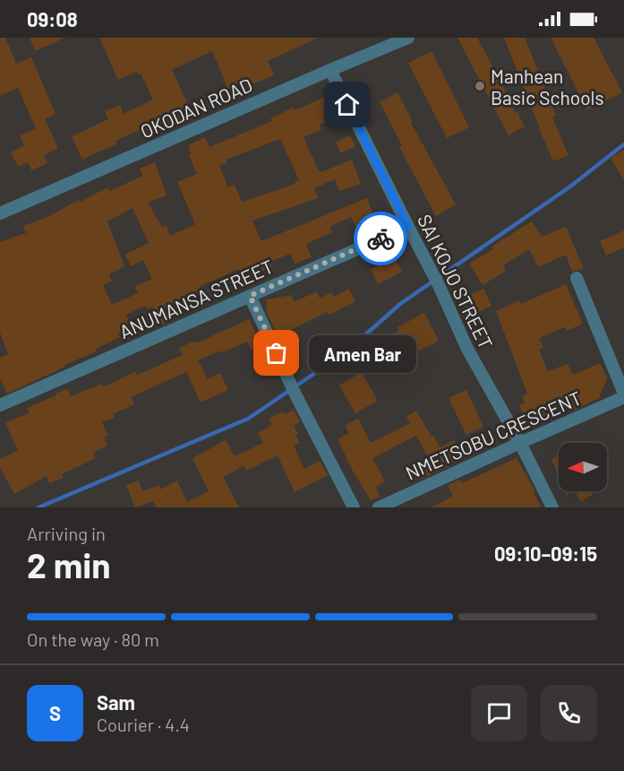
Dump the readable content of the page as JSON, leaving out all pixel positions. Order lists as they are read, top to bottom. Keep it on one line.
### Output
{"streets":{"street":["OKODAN ROAD","SAI KOJO STREET","ANUMANSA STREET","NMETSOBU CRESCENT"]},"crossings":[["OKODAN ROAD","SAI KOJO STREET"],["SAI KOJO STREET","ANUMANSA STREET"],["SAI KOJO STREET","NMETSOBU CRESCENT"]],"places":["Manhean Basic Schools","Amen Bar"],"north":"left","page":{"status":"09:08","bubble":"Amen Bar","heading":["2 min","Arriving in","09:10–09:15"],"panel":["Sam","Courier · 4.4"],"bar":"On the way · 80 m","round":"S"}}
